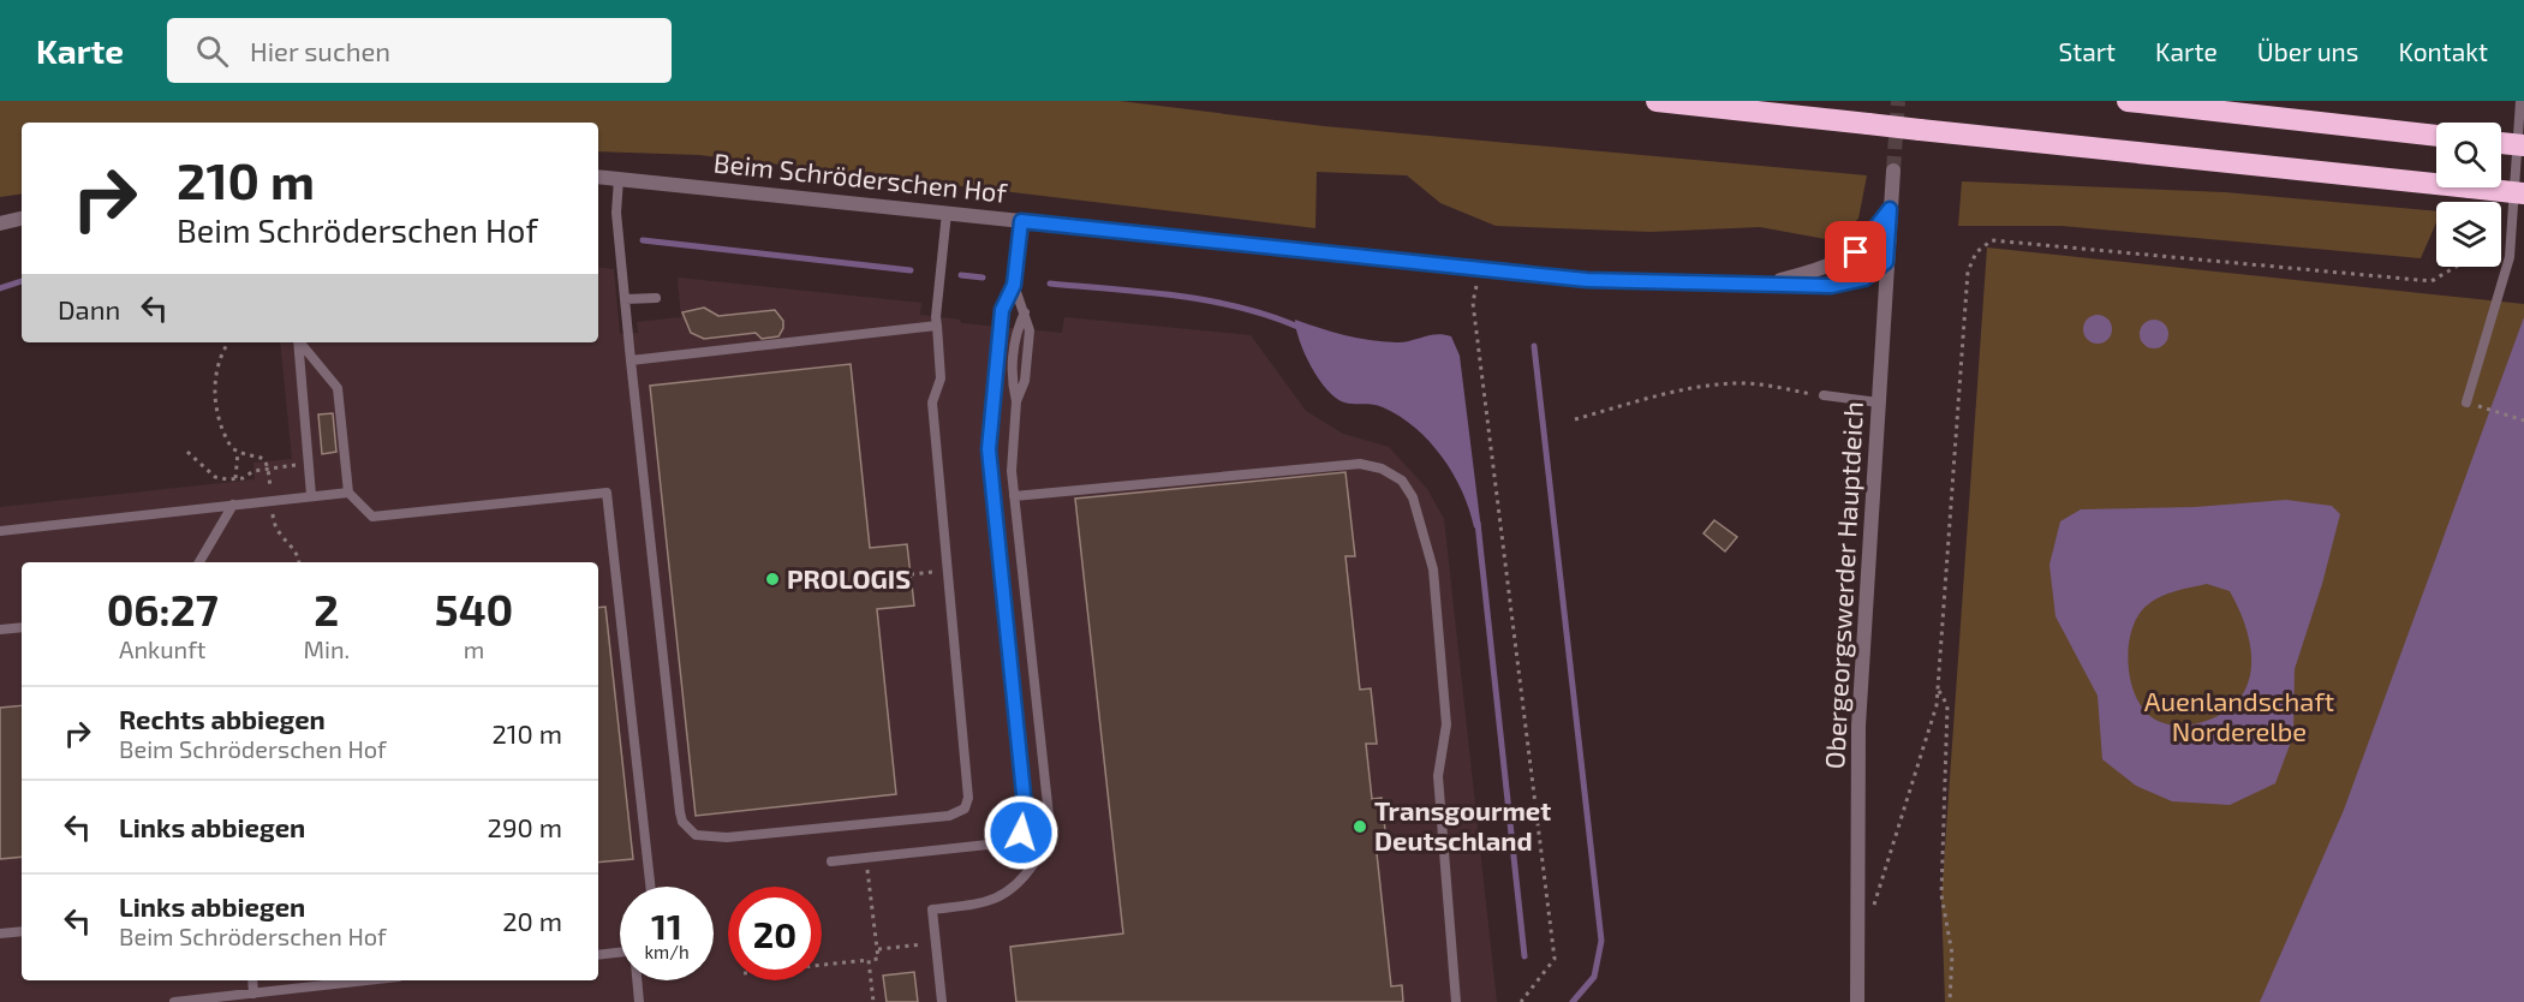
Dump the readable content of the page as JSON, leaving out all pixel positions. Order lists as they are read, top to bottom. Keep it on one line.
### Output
{"streets":{"street":["Beim Schröderschen Hof","Obergeorgswerder Hauptdeich"]},"crossings":[["Beim Schröderschen Hof","Obergeorgswerder Hauptdeich"]],"parks":["Auenlandschaft Norderelbe"],"places":["PROLOGIS","Transgourmet Deutschland"],"page":{"header":"Karte","search":"Hier suchen","nav":["Start","Karte","Über uns","Kontakt"],"turn":["210 m","Beim Schröderschen Hof"],"then":"Dann","eta":["06:27","Ankunft","2","Min.","540","m"],"list":[{"name":"Rechts abbiegen","note":"Beim Schröderschen Hof","value":"210 m"},{"name":"Links abbiegen","value":"290 m"},{"name":"Links abbiegen","note":"Beim Schröderschen Hof","value":"20 m"}],"speed":"11 km/h","limit":"20"}}
